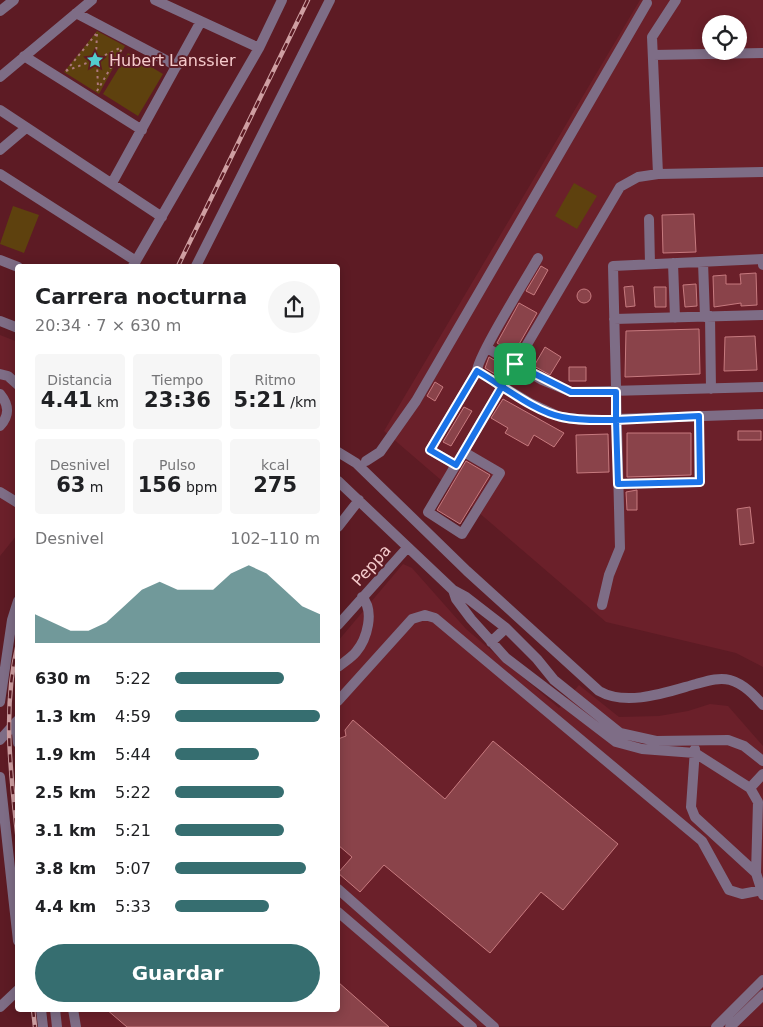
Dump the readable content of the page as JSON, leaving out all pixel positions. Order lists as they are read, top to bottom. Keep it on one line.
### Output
{"streets":{"street":["Peppa"]},"places":{"place":["Hubert Lanssier"]},"page":{"heading":["Carrera nocturna","20:34 · 7 × 630 m"],"stats":[["Distancia","4.41 km"],["Tiempo","23:36"],["Ritmo","5:21 /km"],["Desnivel","63 m"],["Pulso","156 bpm"],["kcal","275"]],"chart":["Desnivel","102–110 m"],"list":[{"name":"630 m","note":"5:22"},{"name":"1.3 km","note":"4:59"},{"name":"1.9 km","note":"5:44"},{"name":"2.5 km","note":"5:22"},{"name":"3.1 km","note":"5:21"},{"name":"3.8 km","note":"5:07"},{"name":"4.4 km","note":"5:33"}],"buttons":"Guardar"}}
